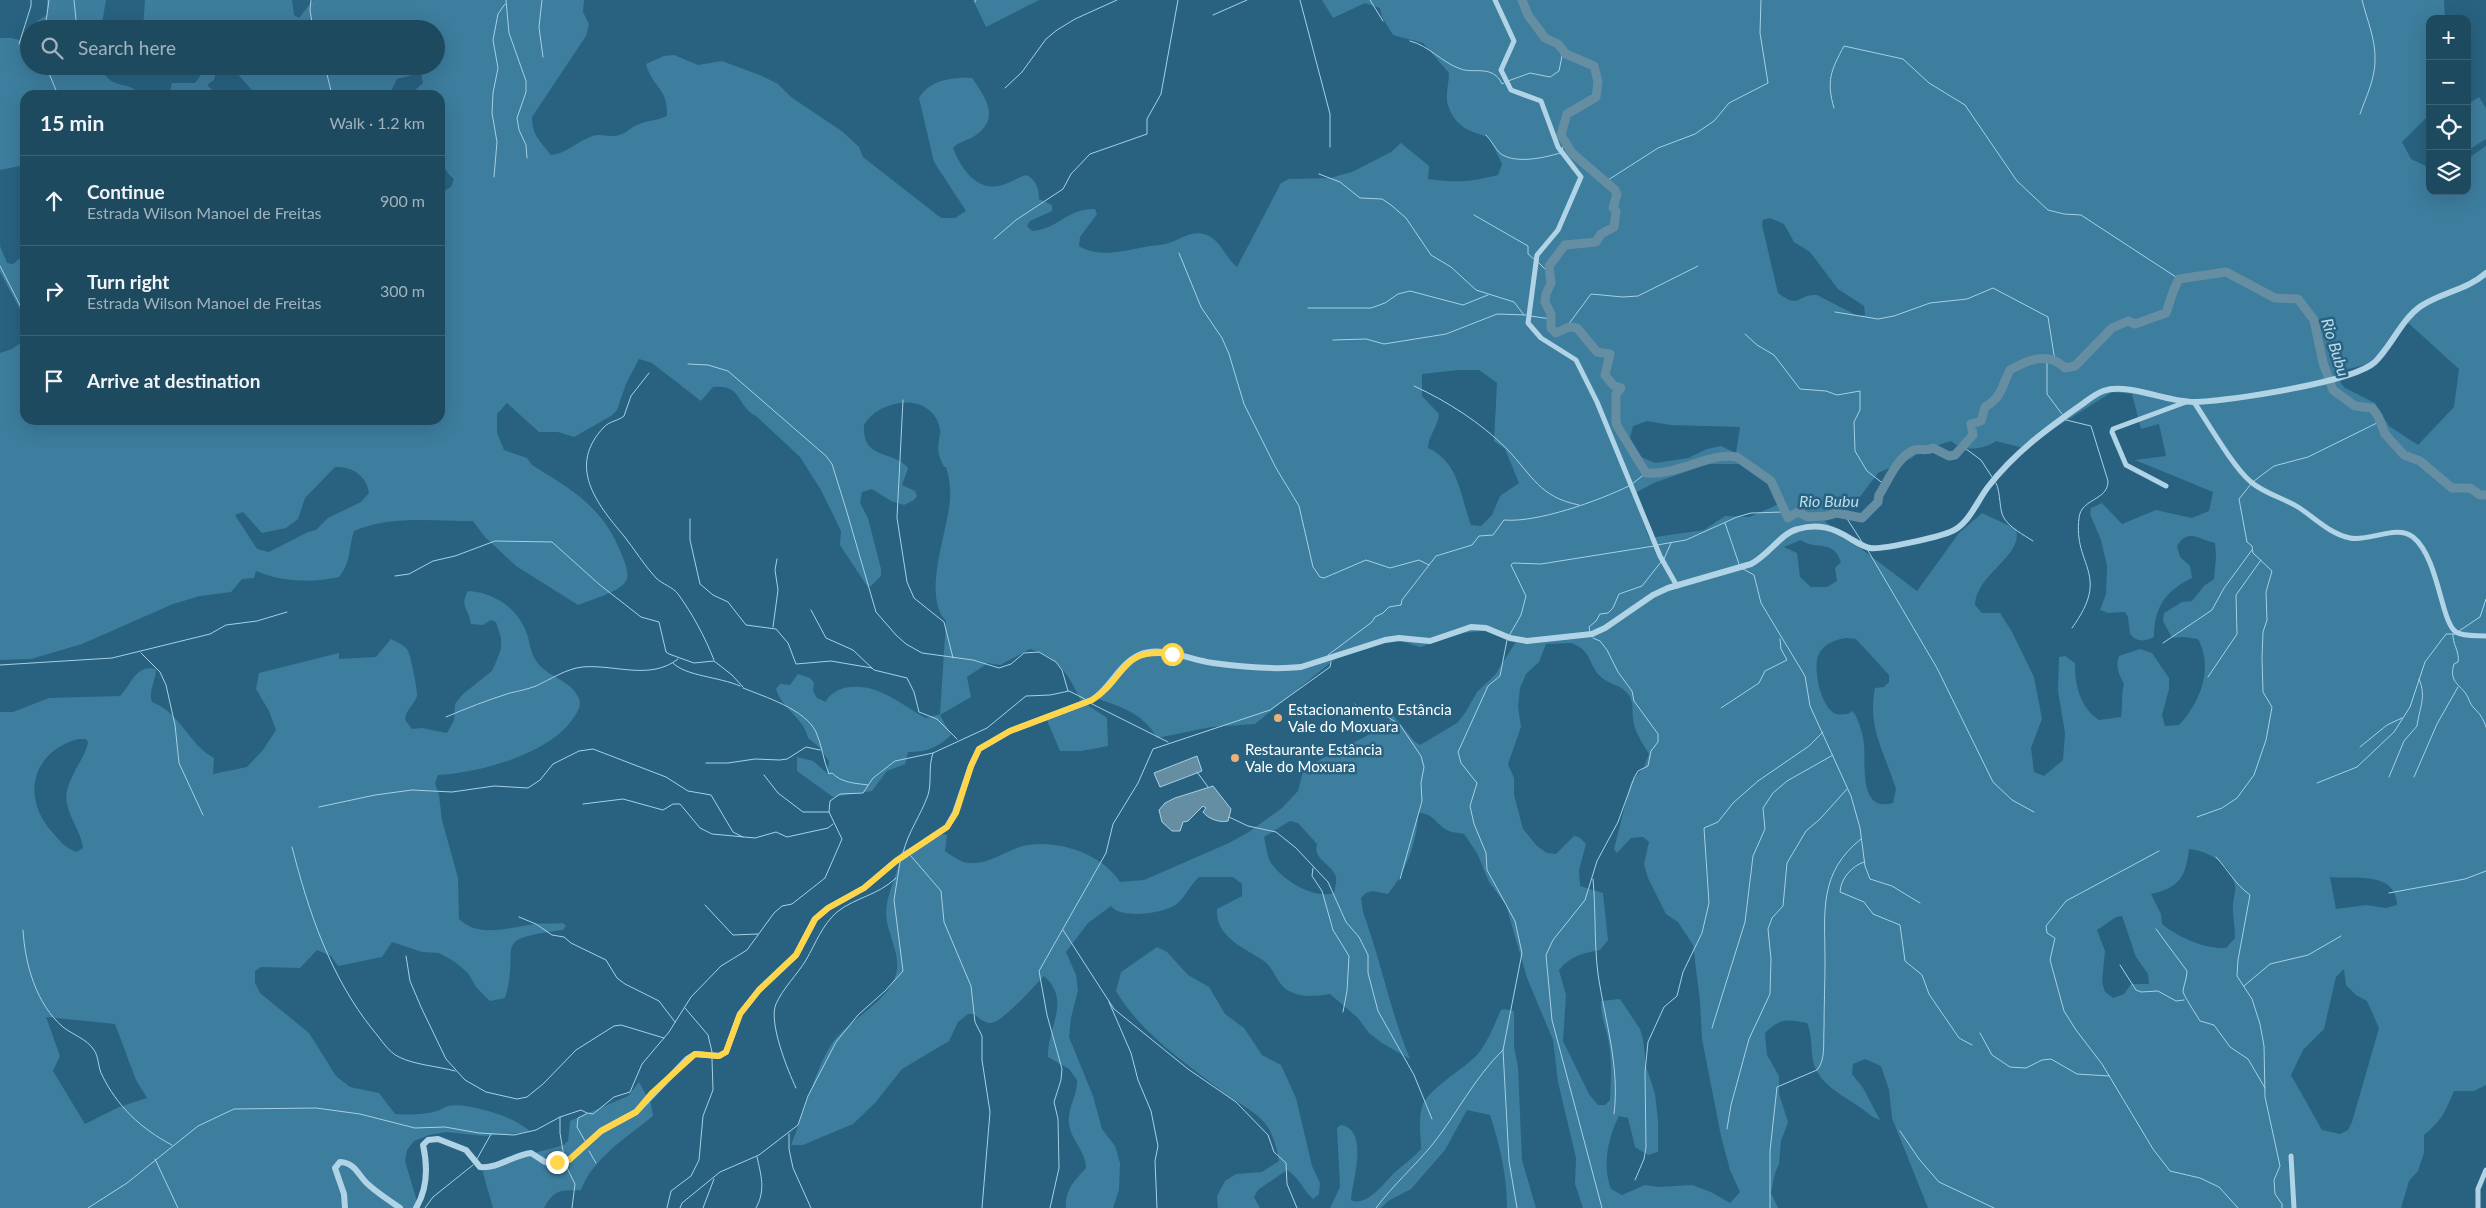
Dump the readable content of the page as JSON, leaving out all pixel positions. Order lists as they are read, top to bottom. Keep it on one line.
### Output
{"water":["Rio Bubu"],"places":["Estacionamento Estância Vale do Moxuara","Restaurante Estância Vale do Moxuara"],"page":{"map_buttons":["+","−"],"search":"Search here","heading":["15 min","Walk · 1.2 km"],"list":[["Continue","Estrada Wilson Manoel de Freitas","900 m"],["Turn right","Estrada Wilson Manoel de Freitas","300 m"],"Arrive at destination"]}}
